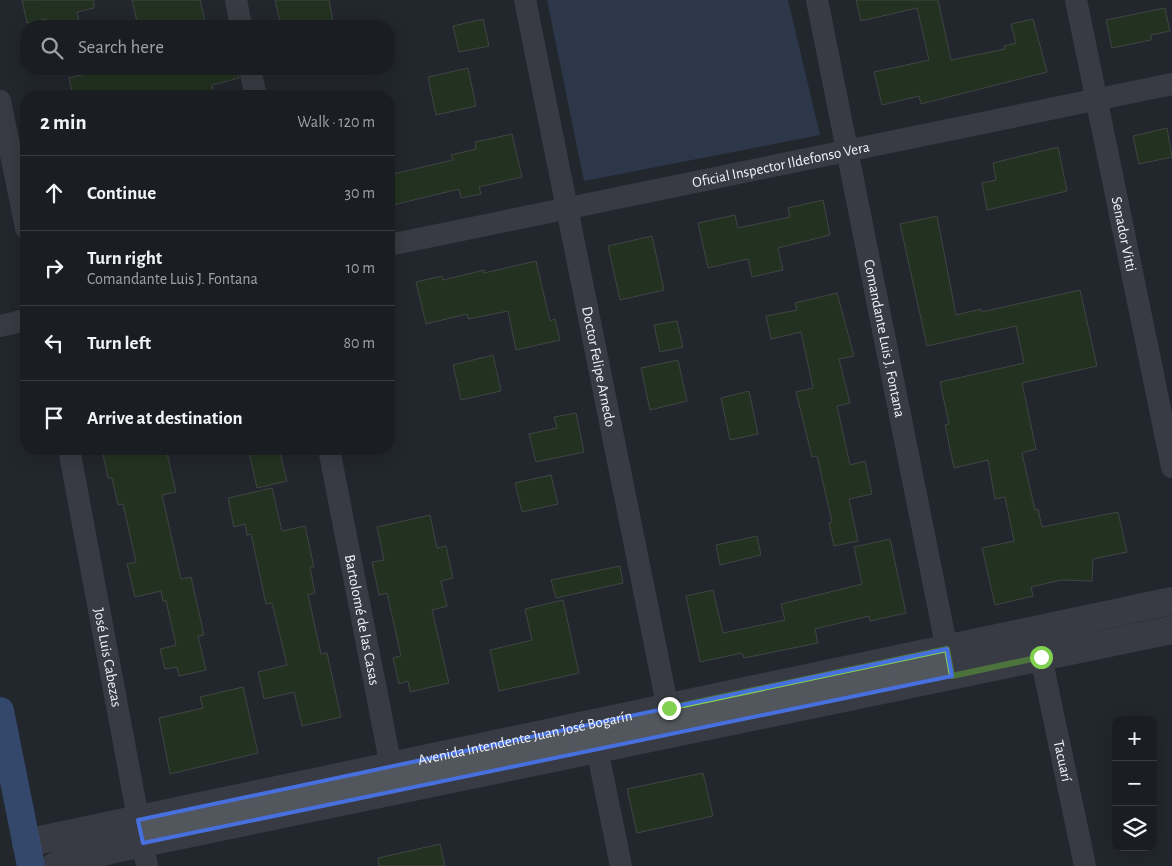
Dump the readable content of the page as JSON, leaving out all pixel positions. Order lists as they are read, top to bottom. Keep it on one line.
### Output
{"streets":{"street":["Oficial Inspector Ildefonso Vera","Senador Vitti","Comandante Luis J. Fontana","Doctor Felipe Arnedo","Bartolomé de las Casas","José Luis Cabezas","Avenida Intendente Juan José Bogarín","Tacuarí"]},"crossings":[["Oficial Inspector Ildefonso Vera","Senador Vitti"],["Oficial Inspector Ildefonso Vera","Comandante Luis J. Fontana"],["Oficial Inspector Ildefonso Vera","Doctor Felipe Arnedo"],["Comandante Luis J. Fontana","Avenida Intendente Juan José Bogarín"],["Doctor Felipe Arnedo","Avenida Intendente Juan José Bogarín"],["Bartolomé de las Casas","Avenida Intendente Juan José Bogarín"],["José Luis Cabezas","Avenida Intendente Juan José Bogarín"],["Avenida Intendente Juan José Bogarín","Tacuarí"]],"page":{"search":"Search here","heading":["2 min","Walk · 120 m"],"list":[["Continue","30 m"],["Turn right","Comandante Luis J. Fontana","10 m"],["Turn left","80 m"],"Arrive at destination"],"map_buttons":["+","−"]}}
